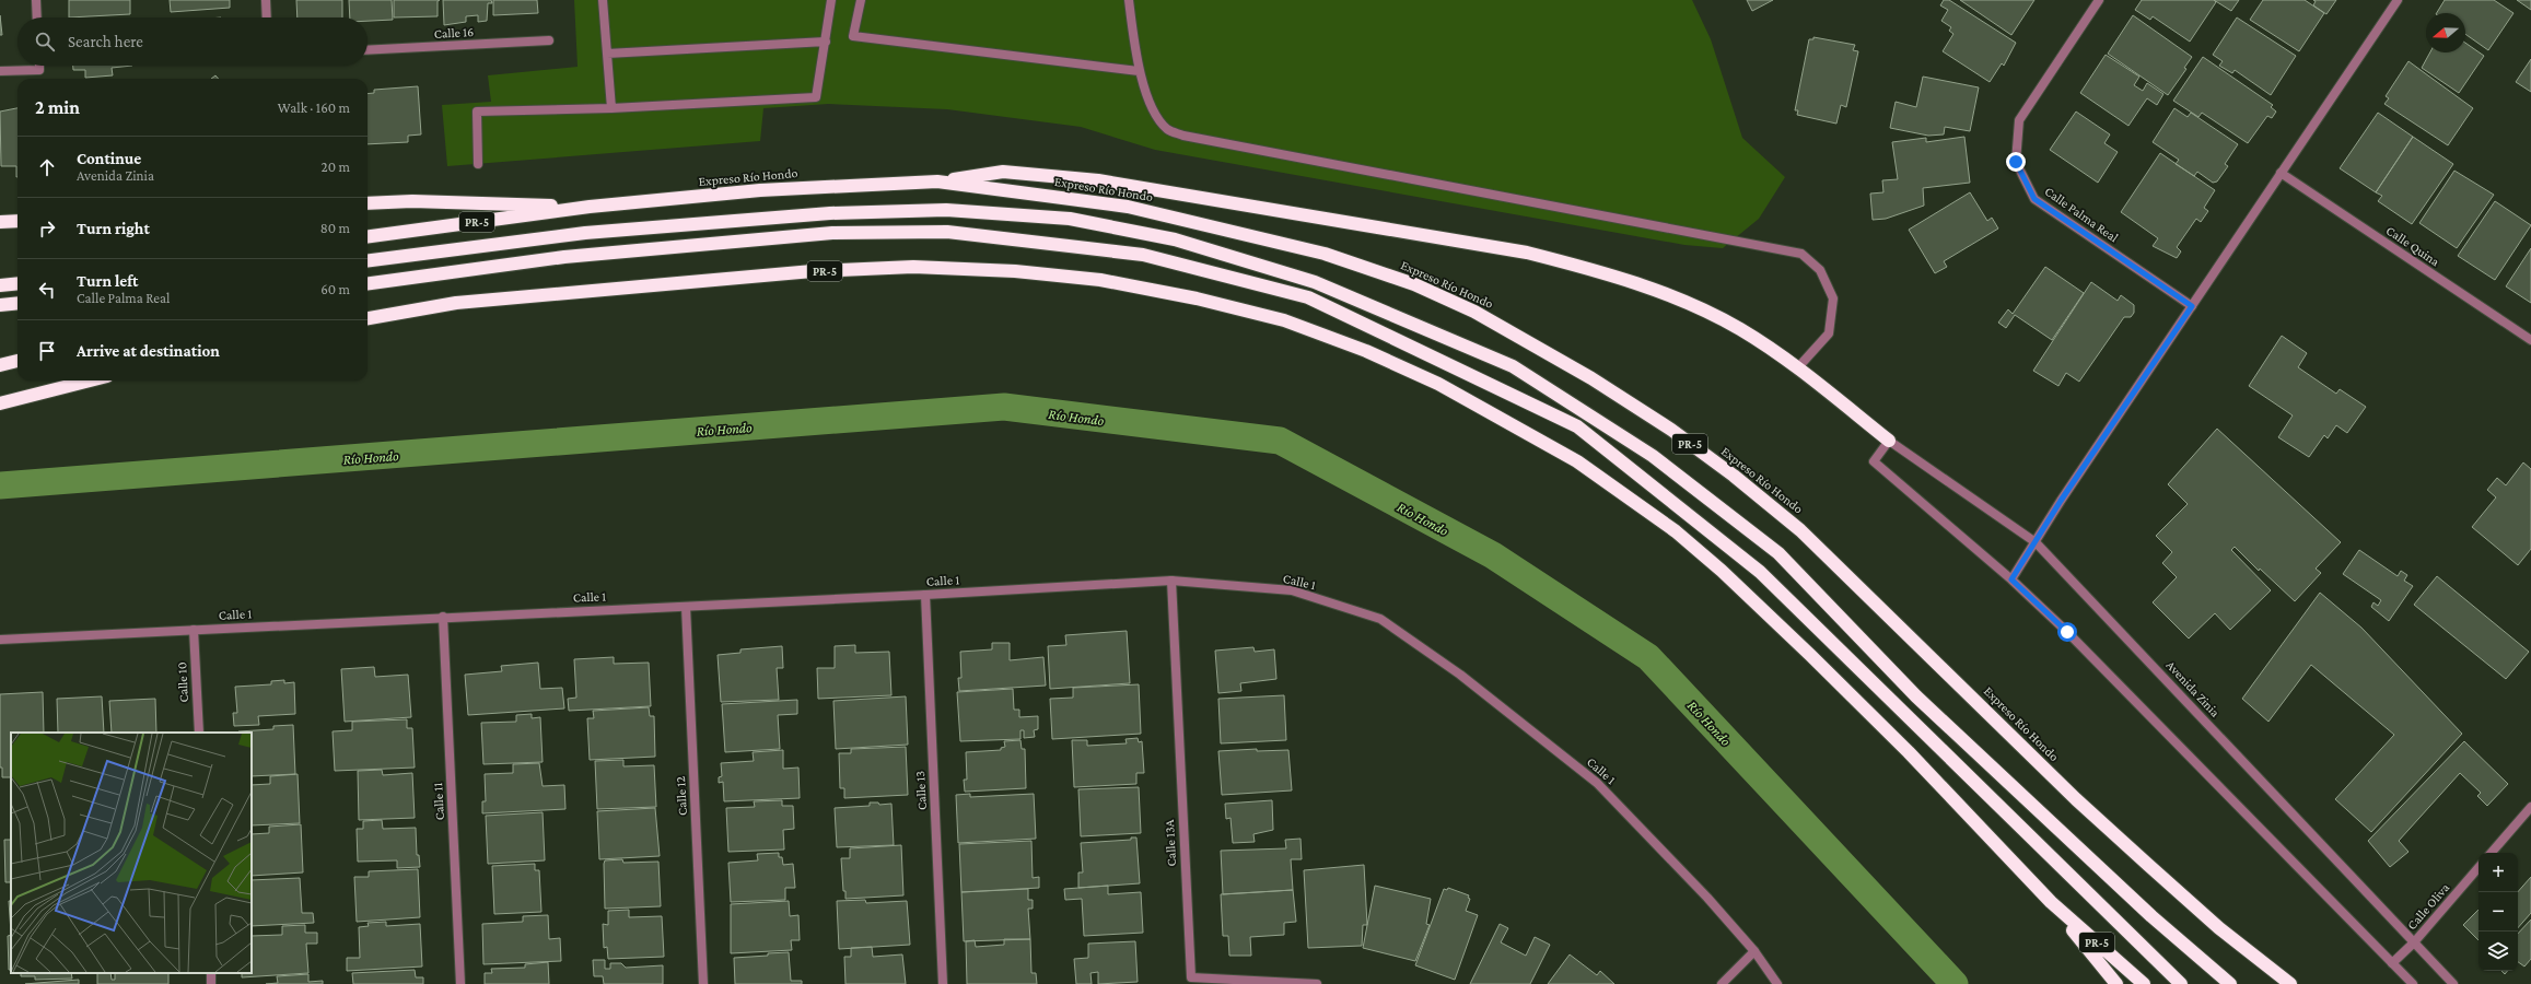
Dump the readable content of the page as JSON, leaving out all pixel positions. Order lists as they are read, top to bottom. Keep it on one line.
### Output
{"streets":{"highway":["Expreso Río Hondo","PR-5"],"street":["Calle 16","Calle Palma Real","Calle Quina","Calle 1","Calle 10","Avenida Zinia","Calle 13","Calle 12","Calle 11","Calle 13A","Calle Oliva"]},"crossings":[["Calle 1","Calle 10"],["Calle 1","Calle 13"],["Calle 1","Calle 12"],["Calle 1","Calle 11"],["Calle 1","Calle 13A"],["Avenida Zinia","Calle Oliva"]],"water":["Río Hondo"],"north":"left","page":{"search":"Search here","heading":["2 min","Walk · 160 m"],"list":[["Continue","Avenida Zinia","20 m"],["Turn right","80 m"],["Turn left","Calle Palma Real","60 m"],"Arrive at destination"],"map_buttons":["+","−"]}}
